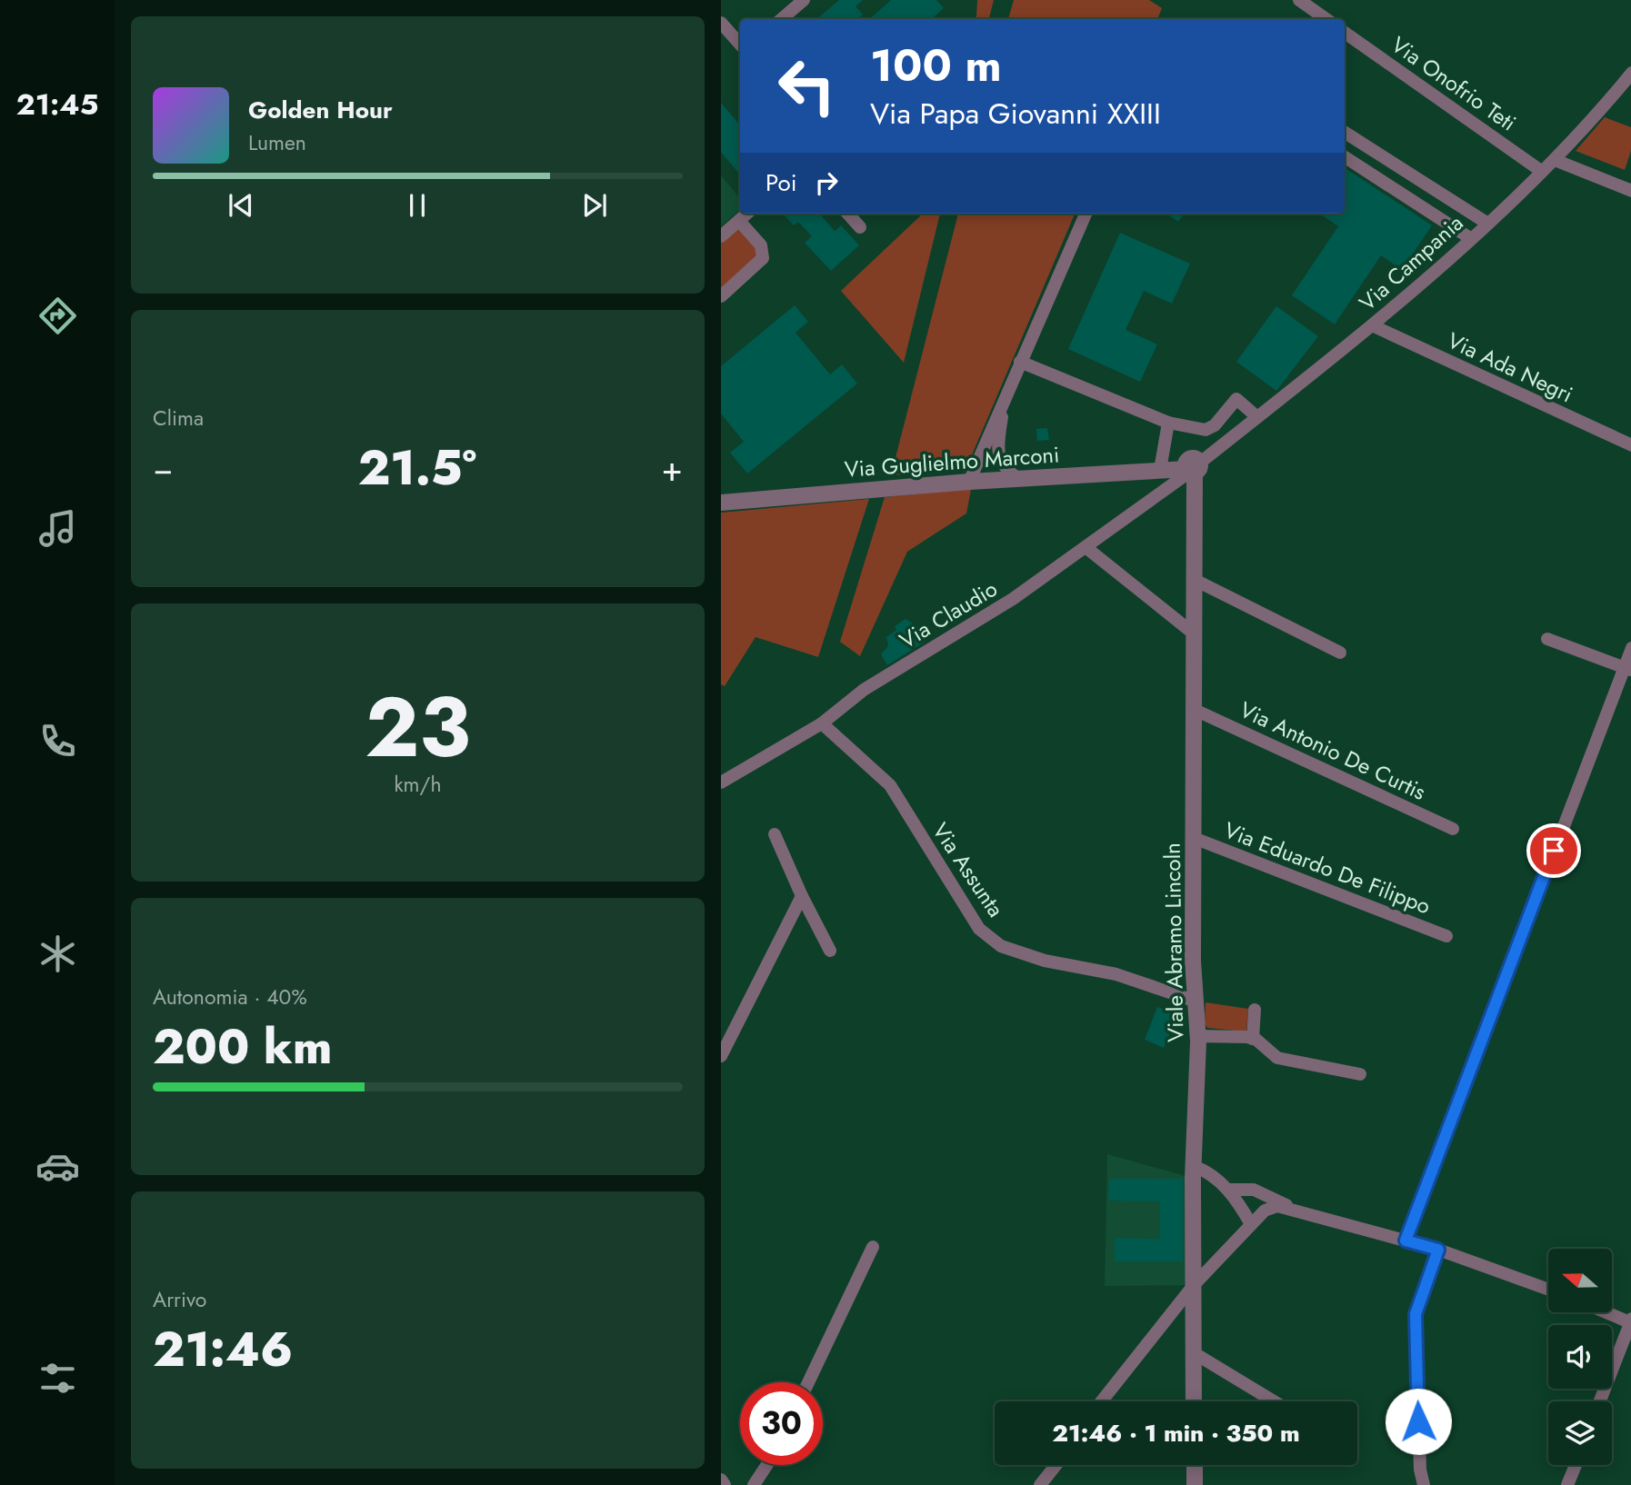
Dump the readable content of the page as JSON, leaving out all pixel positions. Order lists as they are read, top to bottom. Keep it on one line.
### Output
{"streets":{"street":["Via Onofrio Teti","Via Campania","Via Ada Negri","Via Guglielmo Marconi","Via Claudio","Via Antonio De Curtis","Via Eduardo De Filippo","Via Assunta","Viale Abramo Lincoln"]},"crossings":[["Via Onofrio Teti","Via Campania"],["Via Campania","Via Ada Negri"],["Via Campania","Via Guglielmo Marconi"],["Via Campania","Via Claudio"],["Via Campania","Viale Abramo Lincoln"],["Via Guglielmo Marconi","Via Claudio"],["Via Guglielmo Marconi","Viale Abramo Lincoln"],["Via Claudio","Via Assunta"],["Via Claudio","Viale Abramo Lincoln"],["Via Antonio De Curtis","Viale Abramo Lincoln"],["Via Eduardo De Filippo","Viale Abramo Lincoln"],["Via Assunta","Viale Abramo Lincoln"]],"north":"left","page":{"tabs":"21:45","turn":["100 m","Via Papa Giovanni XXIII"],"song":["Golden Hour","Lumen"],"then":"Poi","tile":["Clima",["23","km/h"],["Autonomia · 40%","200 km"],["Arrivo","21:46"]],"heat":["−","21.5°","+"],"limit":"30","trip":"21:46 · 1 min · 350 m"}}
